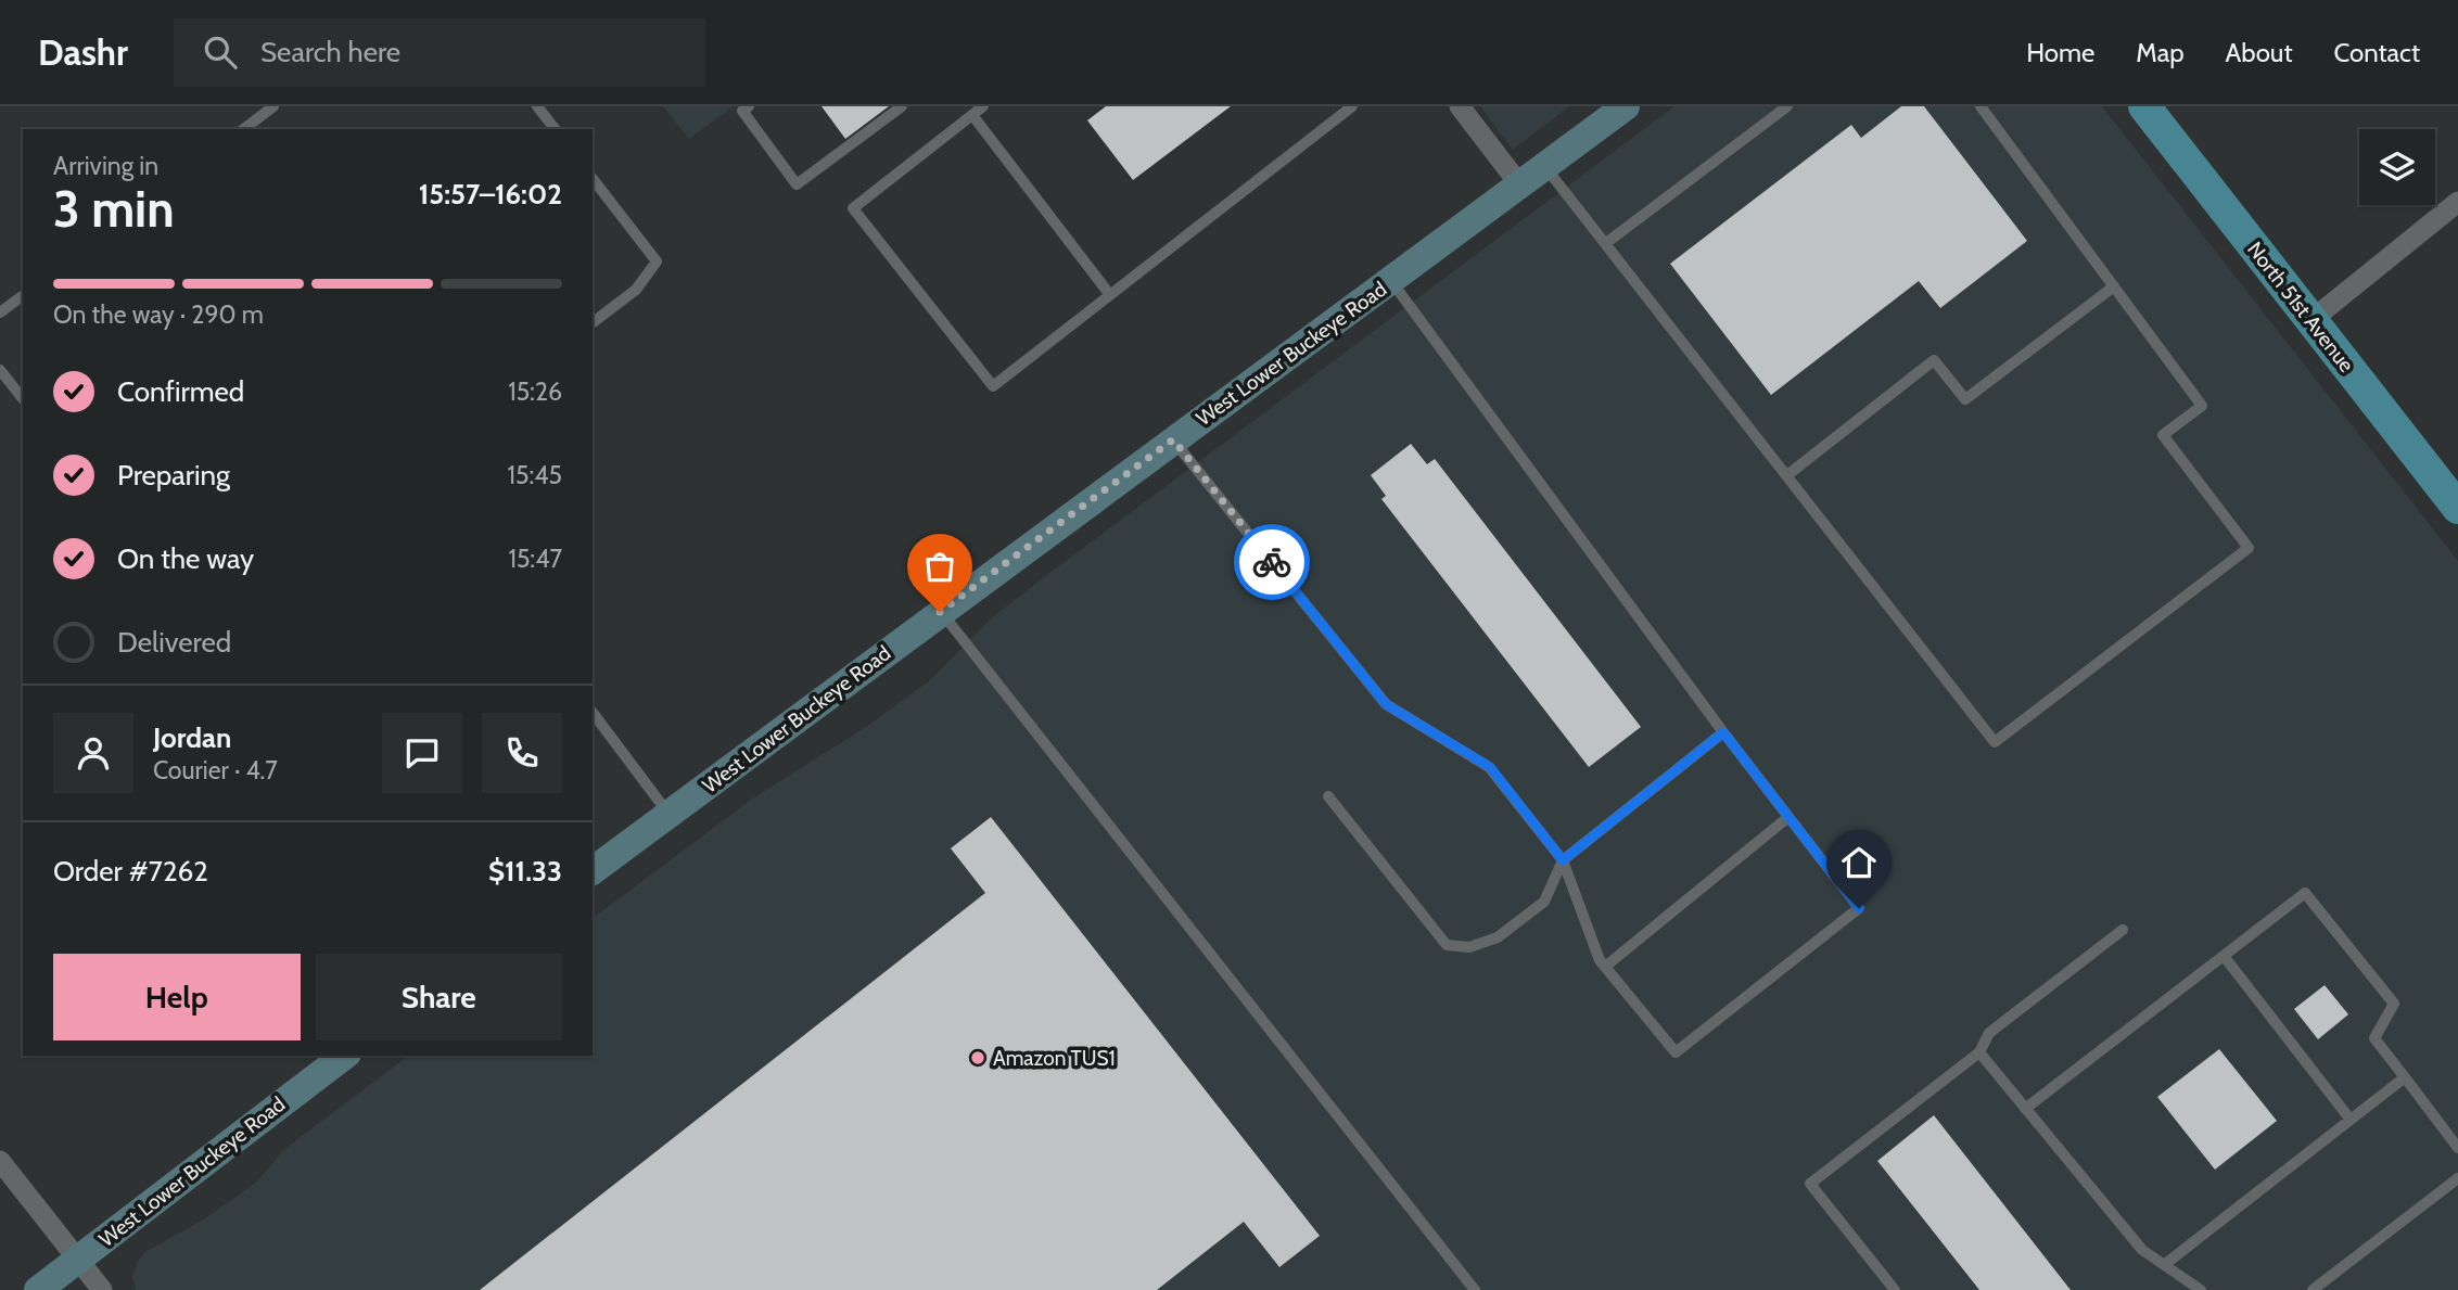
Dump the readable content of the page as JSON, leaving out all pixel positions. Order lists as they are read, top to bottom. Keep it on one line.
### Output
{"streets":{"main road":["North 51st Avenue","West Lower Buckeye Road"]},"places":["Amazon TUS1"],"page":{"header":"Dashr","search":"Search here","nav":["Home","Map","About","Contact"],"heading":["3 min","Arriving in","15:57–16:02"],"panel":["Jordan","Courier · 4.7","Order #7262","$11.33"],"bar":"On the way · 290 m","list":[["Confirmed","15:26"],["Preparing","15:45"],["On the way","15:47"],"Delivered"],"buttons":["Help","Share"]}}
